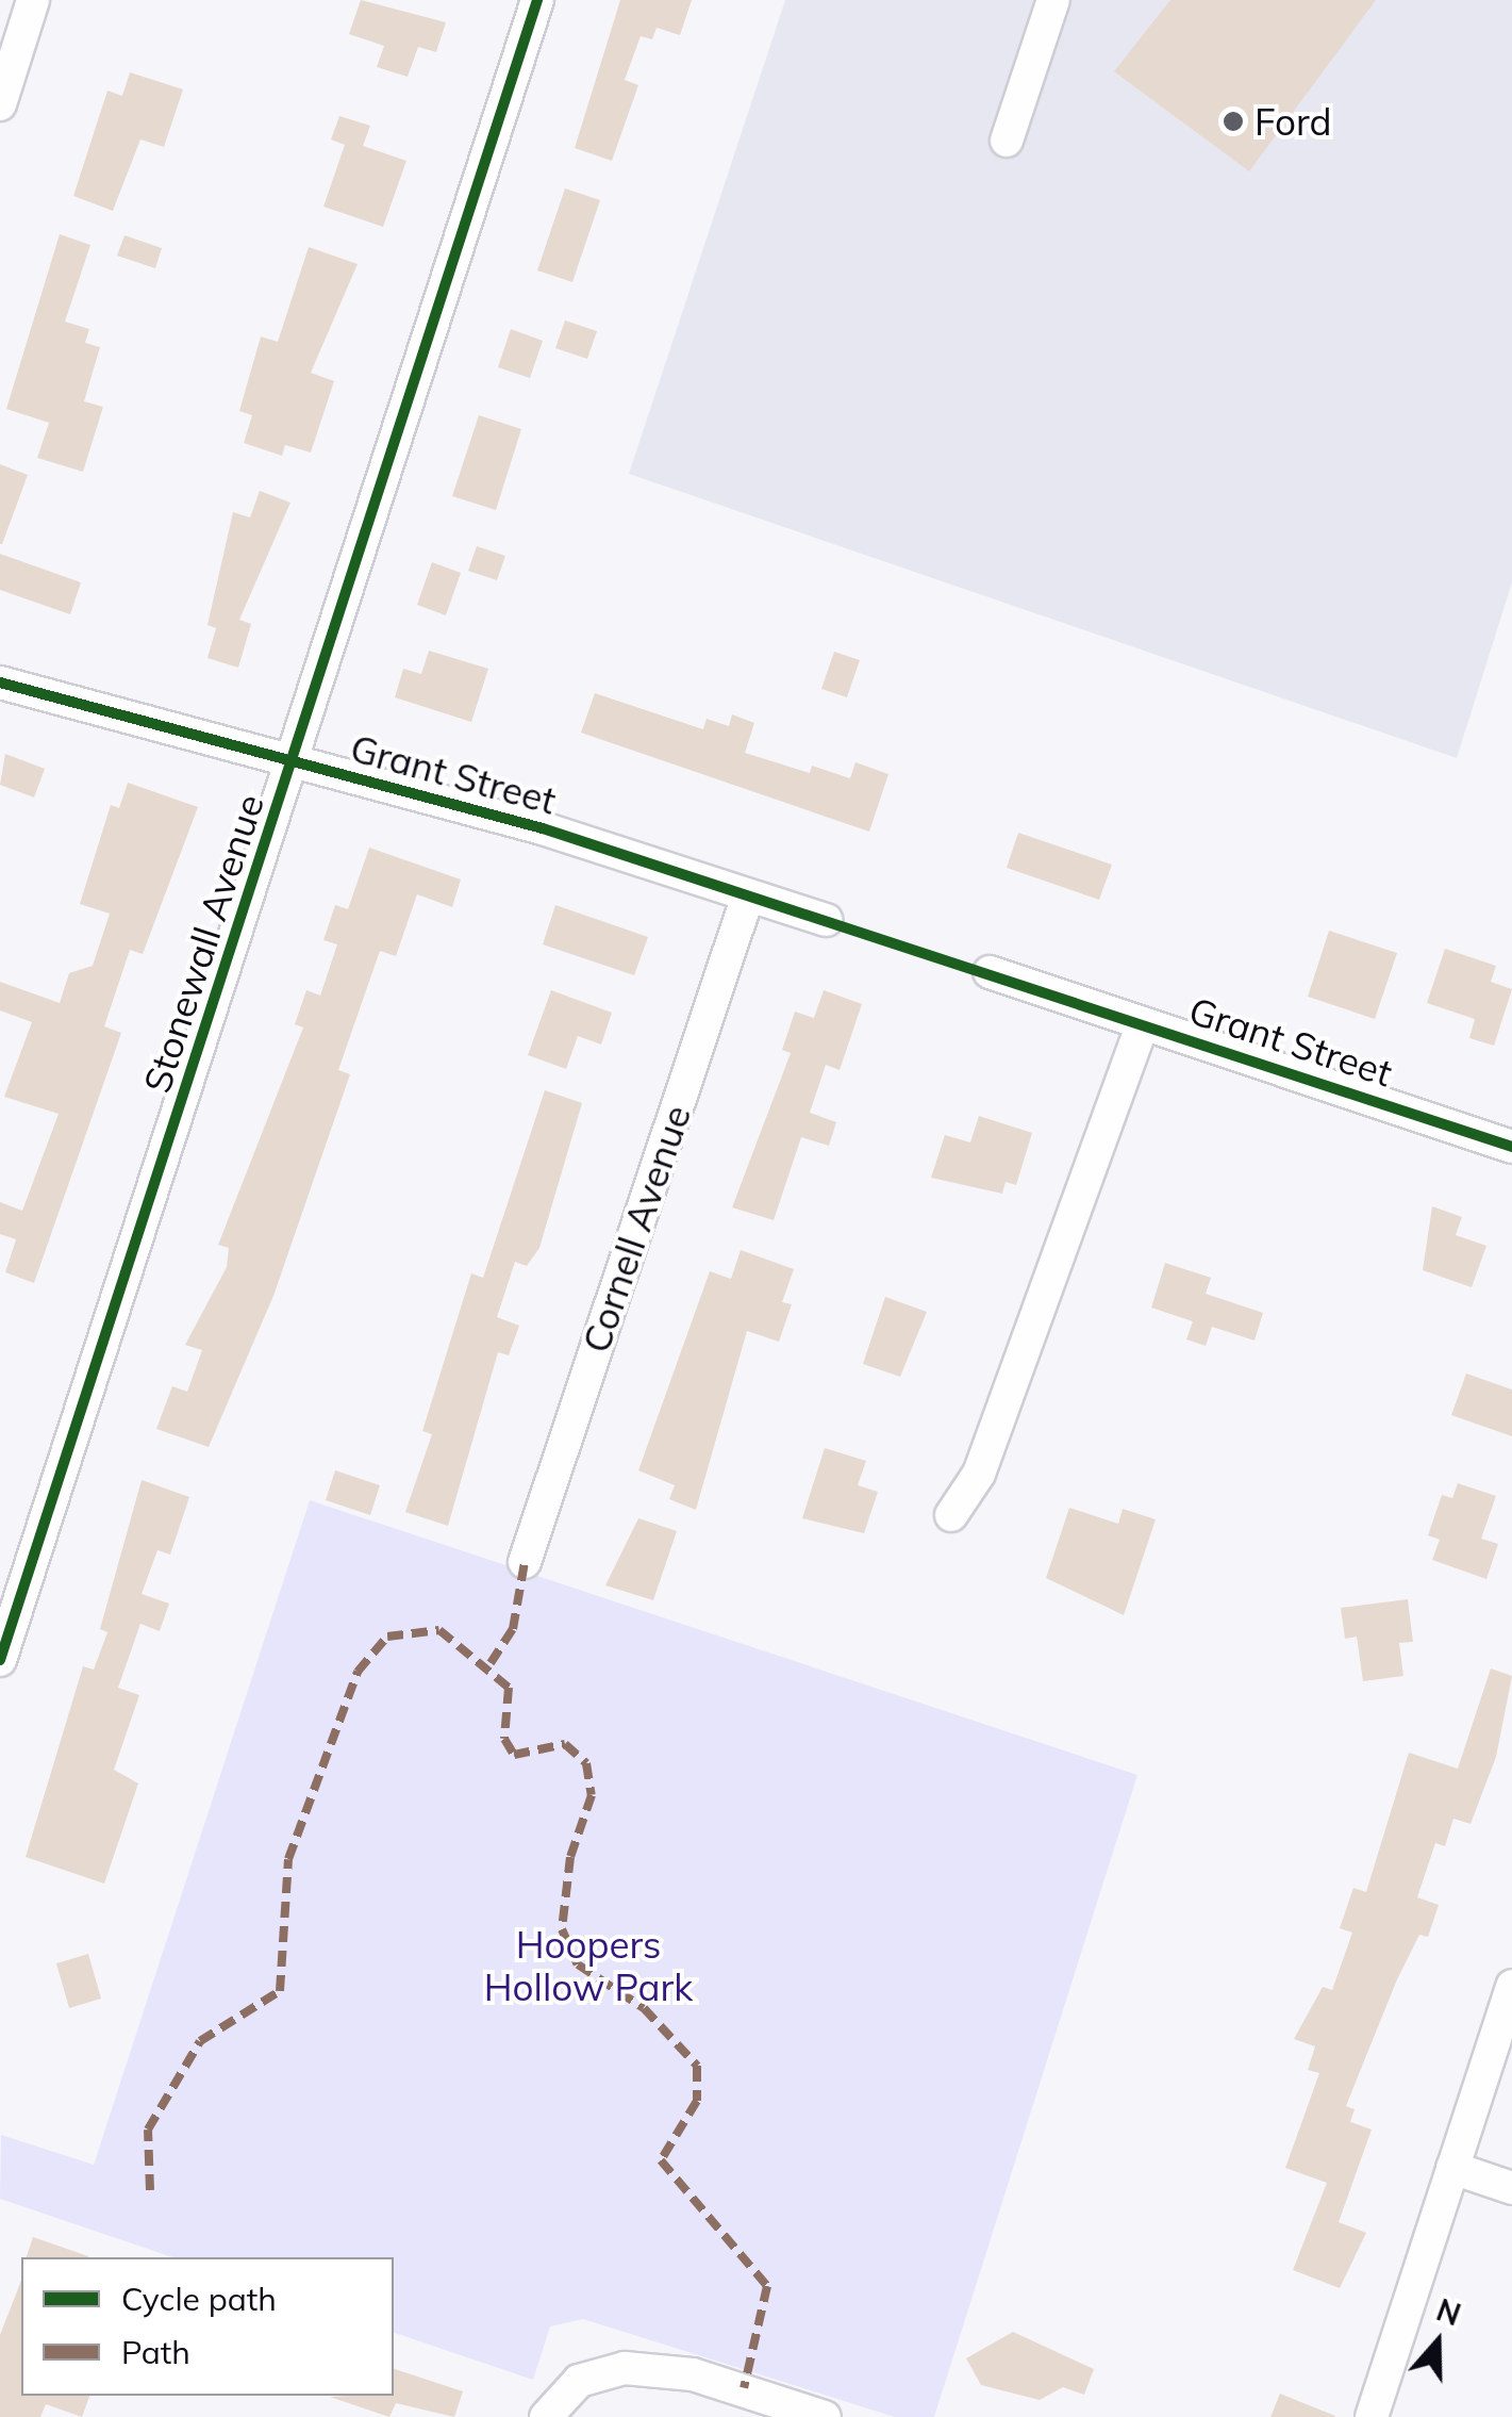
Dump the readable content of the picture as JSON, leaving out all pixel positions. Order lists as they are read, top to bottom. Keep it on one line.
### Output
{"streets":{"street":["Grant Street","Stonewall Avenue","Cornell Avenue"]},"crossings":[["Grant Street","Stonewall Avenue"],["Grant Street","Cornell Avenue"]],"parks":["Hoopers Hollow Park"],"places":["Ford"],"legend":["Cycle path","Path"],"north":"top"}
